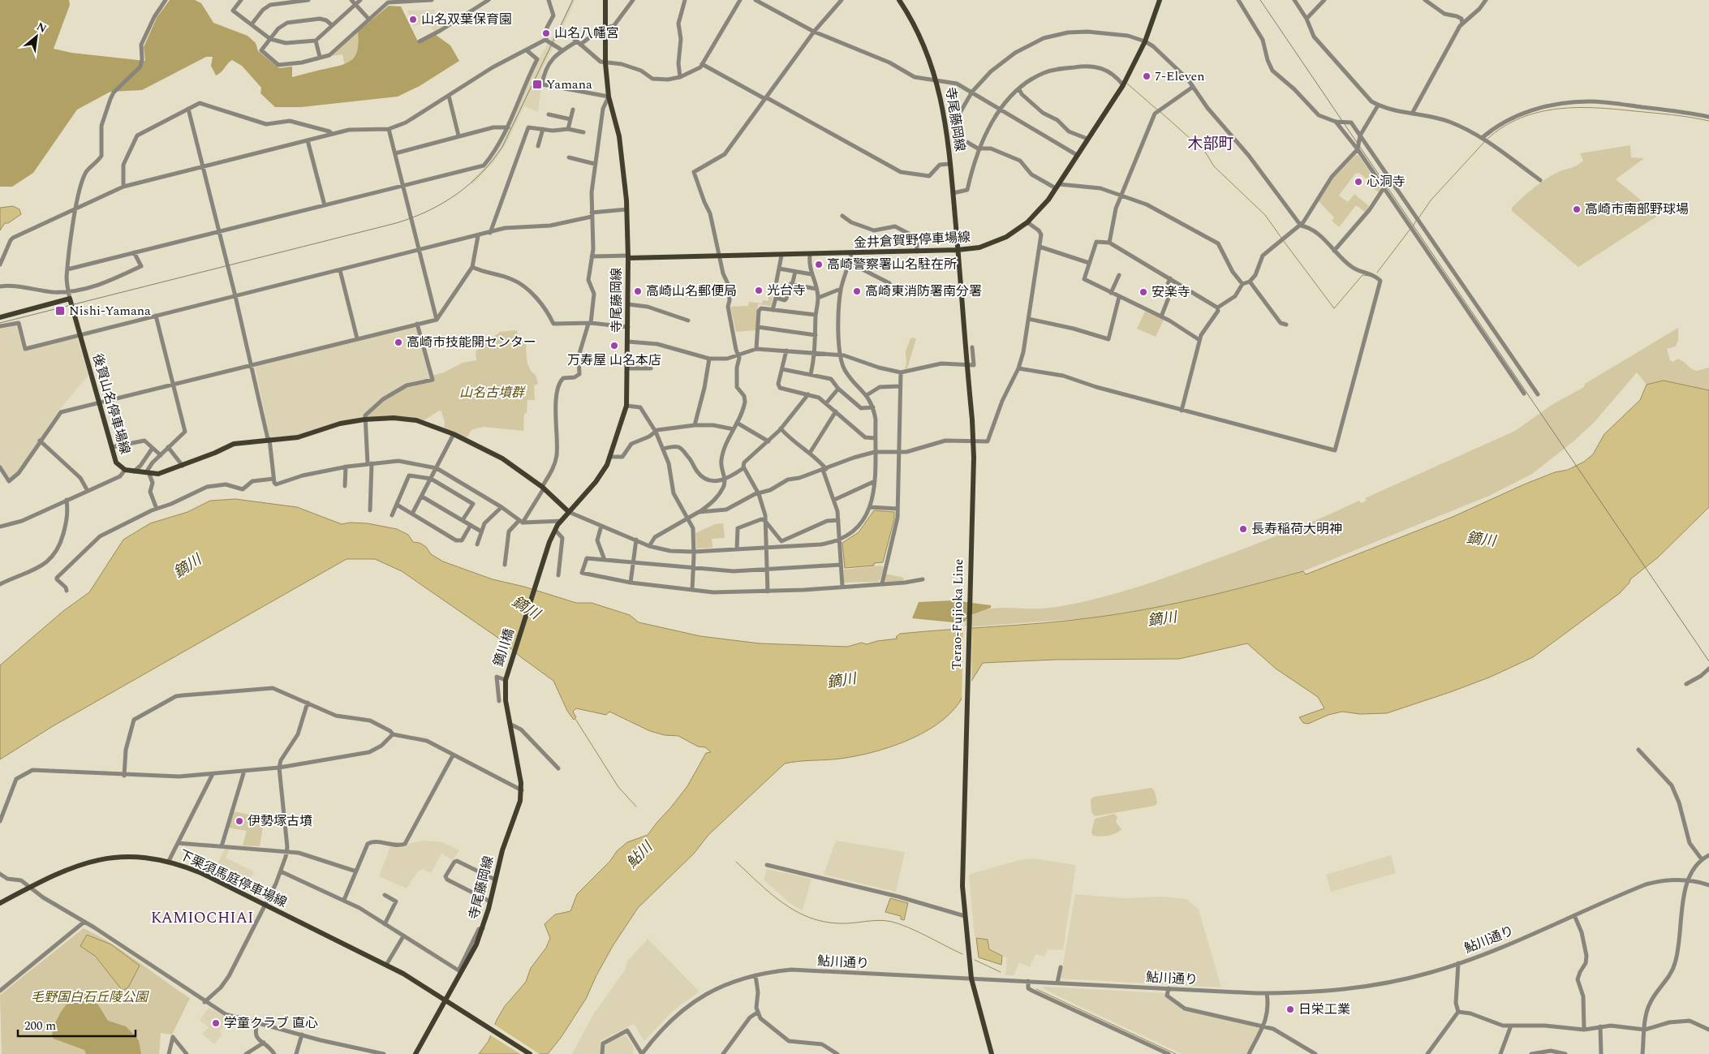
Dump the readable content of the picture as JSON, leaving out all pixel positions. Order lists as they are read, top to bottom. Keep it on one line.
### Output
{"streets":{"main road":["寺尾藤岡線","金井倉賀野停車場線","後賀山名停車場線","Terao-Fujioka Line","鏑川橋","下栗須馬庭停車場線"],"street":["鮎川通り"]},"crossings":[["寺尾藤岡線","金井倉賀野停車場線"],["寺尾藤岡線","後賀山名停車場線"],["寺尾藤岡線","Terao-Fujioka Line"],["寺尾藤岡線","鏑川橋"],["寺尾藤岡線","下栗須馬庭停車場線"],["金井倉賀野停車場線","Terao-Fujioka Line"],["Terao-Fujioka Line","鮎川通り"]],"districts":["木部町","KAMIOCHIAI"],"water":["鏑川","鮎川"],"parks":["山名古墳群","毛野国白石丘陵公園"],"places":{"other":["山名双葉保育園","山名八幡宮","7-Eleven","心洞寺","高崎市南部野球場","高崎警察署山名駐在所","光台寺","高崎山名郵便局","高崎東消防署南分署","安楽寺","高崎市技能開センター","万寿屋 山名本店","長寿稲荷大明神","伊勢塚古墳","日栄工業","学童クラブ 直心"],"transit":["Yamana","Nishi-Yamana"]},"scale_bar":"200 m","north":"top right"}
